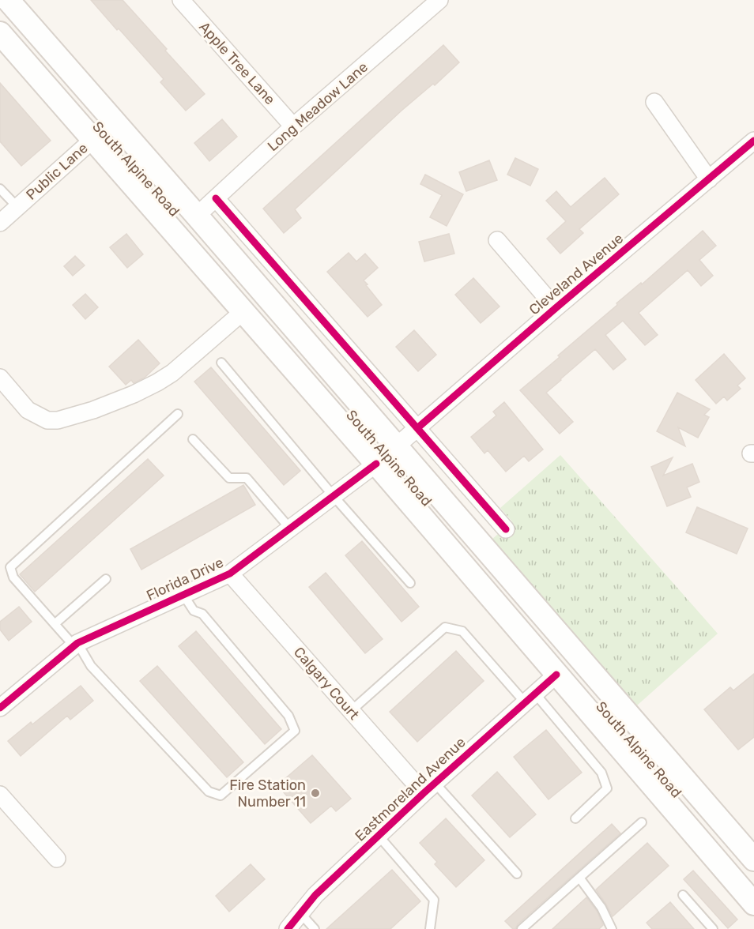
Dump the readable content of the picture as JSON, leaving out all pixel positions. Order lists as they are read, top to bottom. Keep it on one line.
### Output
{"streets":{"main road":["South Alpine Road"],"street":["Apple Tree Lane","Long Meadow Lane","Public Lane","Cleveland Avenue","Florida Drive","Calgary Court","Eastmoreland Avenue"]},"crossings":[["Apple Tree Lane","Long Meadow Lane"],["Long Meadow Lane","South Alpine Road"],["South Alpine Road","Public Lane"],["South Alpine Road","Cleveland Avenue"],["South Alpine Road","Florida Drive"],["South Alpine Road","Eastmoreland Avenue"],["Cleveland Avenue","Florida Drive"],["Florida Drive","Calgary Court"],["Calgary Court","Eastmoreland Avenue"]],"places":["Fire Station Number 11"]}
